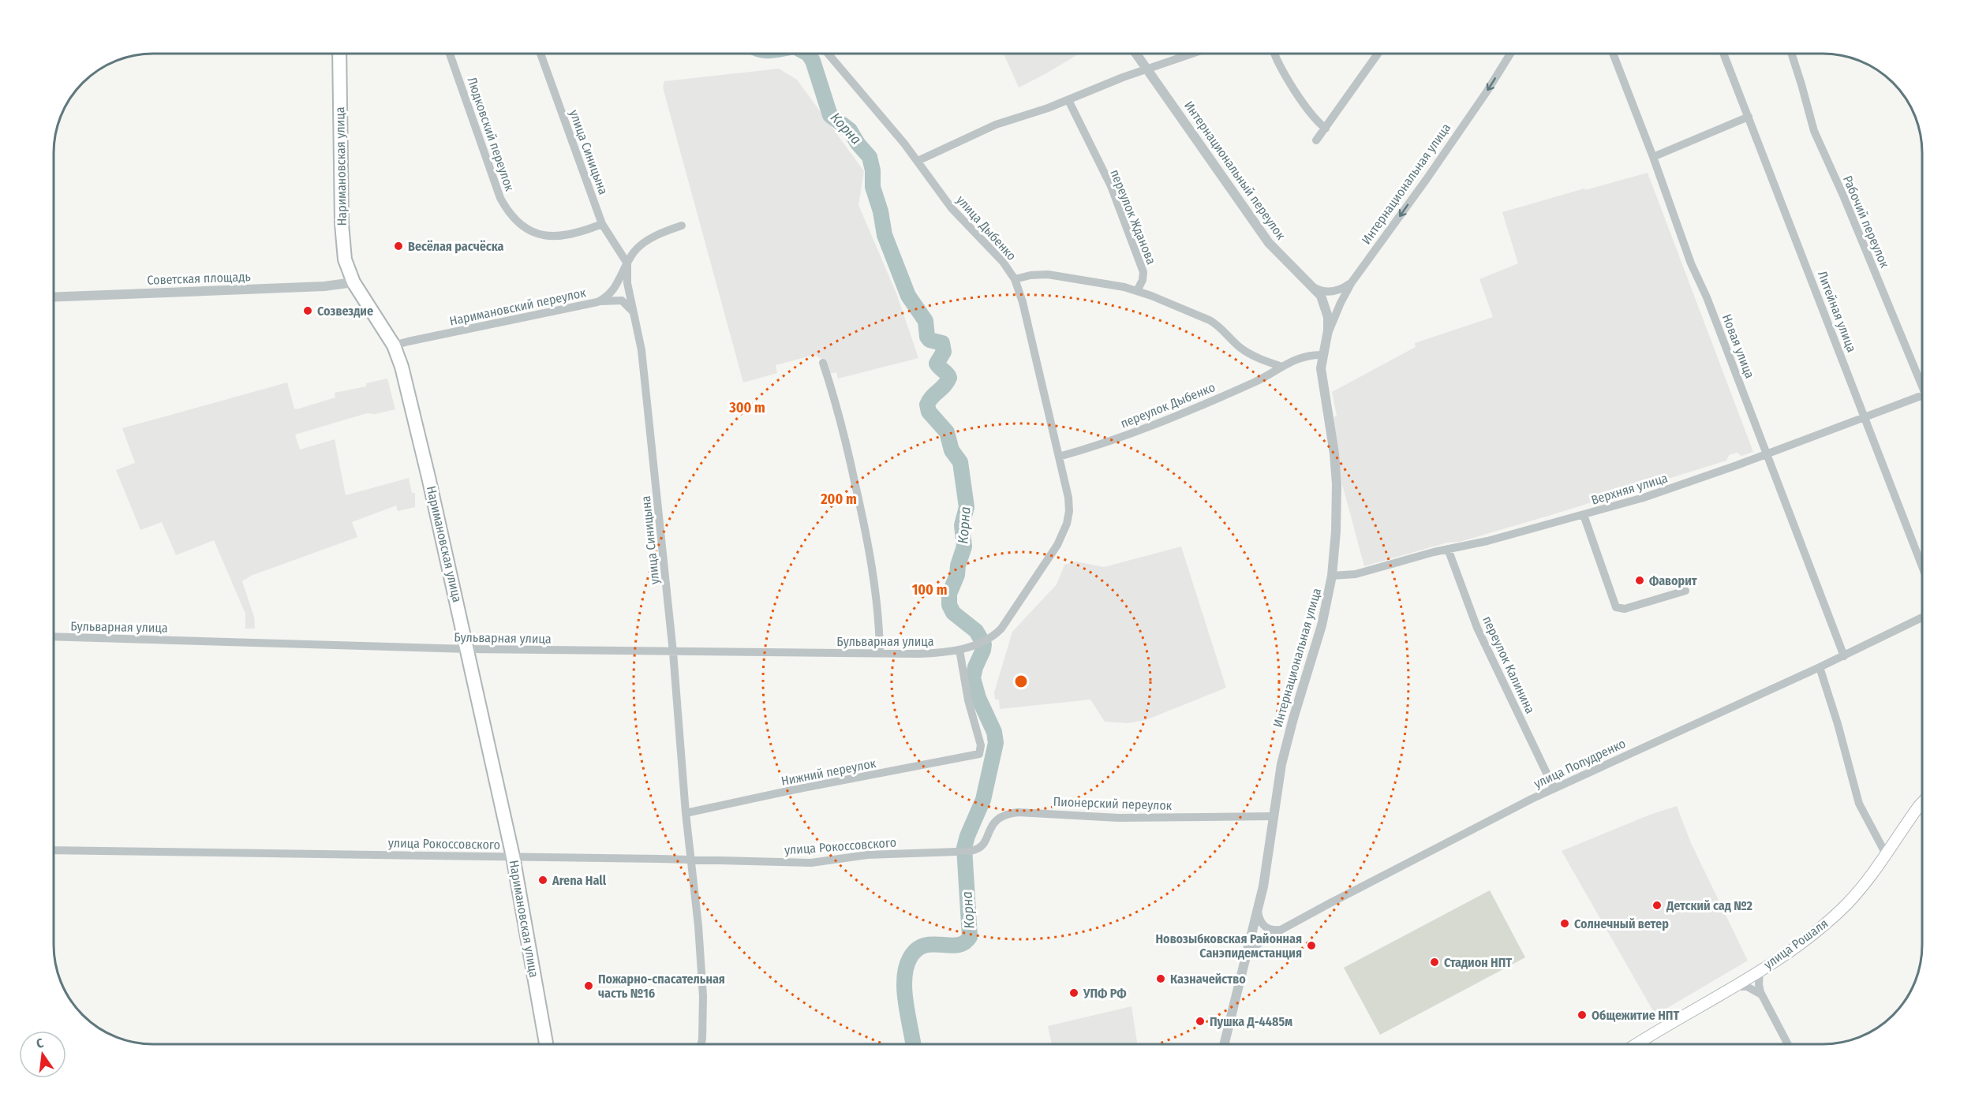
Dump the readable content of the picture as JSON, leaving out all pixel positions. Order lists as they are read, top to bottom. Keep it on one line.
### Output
{"streets":{"main road":["Наримановская улица","улица Рошаля"],"street":["Людковский переулок","улица Синицына","Интернациональный переулок","Интернациональная улица","переулок Жданова","Рабочий переулок","улица Дыбенко","Советская площадь","Наримановский переулок","Литейная улица","Новая улица","переулок Дыбенко","Верхняя улица","Бульварная улица","переулок Калинина","улица Попудренко","Нижний переулок","Пионерский переулок","улица Рокоссовского"]},"crossings":[["Людковский переулок","улица Синицына"],["улица Синицына","Наримановский переулок"],["улица Синицына","Бульварная улица"],["улица Синицына","Нижний переулок"],["улица Синицына","улица Рокоссовского"],["Наримановская улица","Советская площадь"],["Наримановская улица","Наримановский переулок"],["Наримановская улица","Бульварная улица"],["Наримановская улица","улица Рокоссовского"],["Интернациональный переулок","Интернациональная улица"],["Интернациональная улица","переулок Дыбенко"],["Интернациональная улица","Верхняя улица"],["Интернациональная улица","улица Попудренко"],["Интернациональная улица","Пионерский переулок"],["улица Дыбенко","переулок Дыбенко"],["улица Дыбенко","Бульварная улица"],["Литейная улица","Верхняя улица"],["Новая улица","Верхняя улица"],["Новая улица","улица Попудренко"],["Верхняя улица","переулок Калинина"],["Бульварная улица","Нижний переулок"],["переулок Калинина","улица Попудренко"]],"water":["Корна"],"places":["Весёлая расчёска","Созвездие","Фаворит","Arena Hall","Детский сад №2","Солнечный ветер","Новозыбковская Районная Санэпидемстанция","Стадион НПТ","Казначейство","Пожарно-спасательная часть №16","УПФ РФ","Общежитие НПТ","Пушка Д-4485м"],"north":"top","rings":["300 m","200 m","100 m"]}
